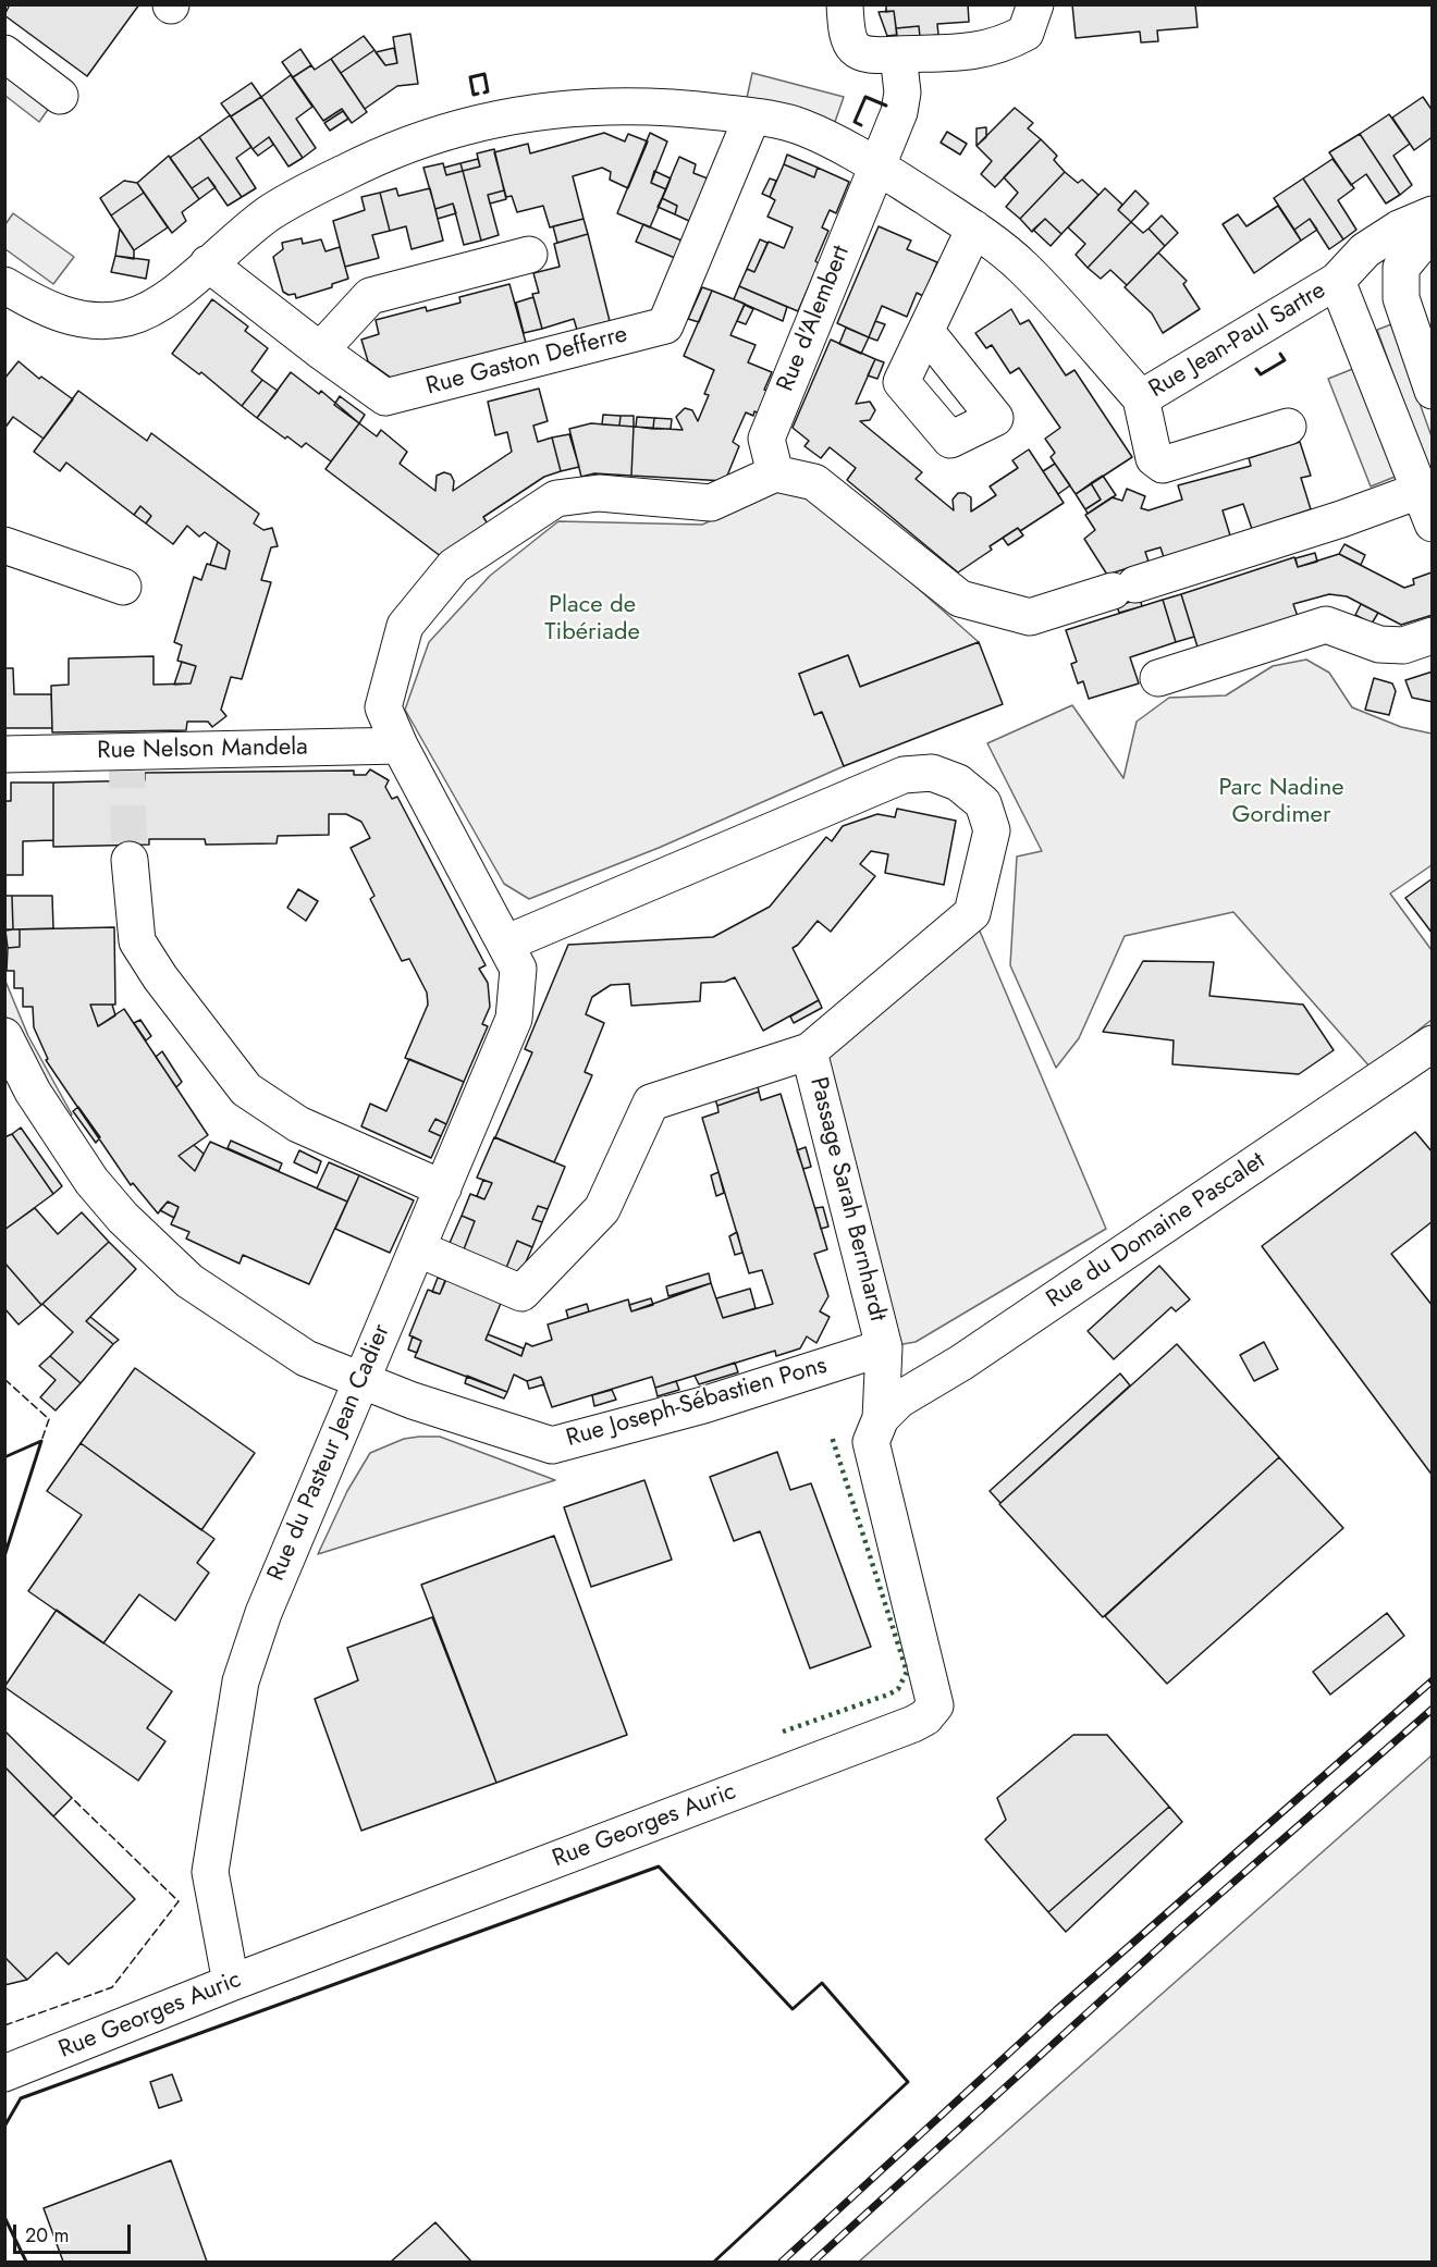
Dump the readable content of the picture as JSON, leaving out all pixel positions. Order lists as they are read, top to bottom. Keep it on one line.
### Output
{"streets":{"street":["Rue d'Alembert","Rue Jean-Paul Sartre","Rue Gaston Defferre","Rue Nelson Mandela","Passage Sarah Bernhardt","Rue du Domaine Pascalet","Rue Joseph-Sébastien Pons","Rue du Pasteur Jean Cadier","Rue Georges Auric"]},"crossings":[["Rue d'Alembert","Rue Jean-Paul Sartre"],["Rue Jean-Paul Sartre","Rue Gaston Defferre"],["Passage Sarah Bernhardt","Rue Joseph-Sébastien Pons"],["Passage Sarah Bernhardt","Rue Georges Auric"],["Rue du Domaine Pascalet","Rue Georges Auric"],["Rue Joseph-Sébastien Pons","Rue du Pasteur Jean Cadier"],["Rue Joseph-Sébastien Pons","Rue Georges Auric"],["Rue du Pasteur Jean Cadier","Rue Georges Auric"]],"parks":["Place de Tibériade","Parc Nadine Gordimer"],"scale_bar":"20 m"}
